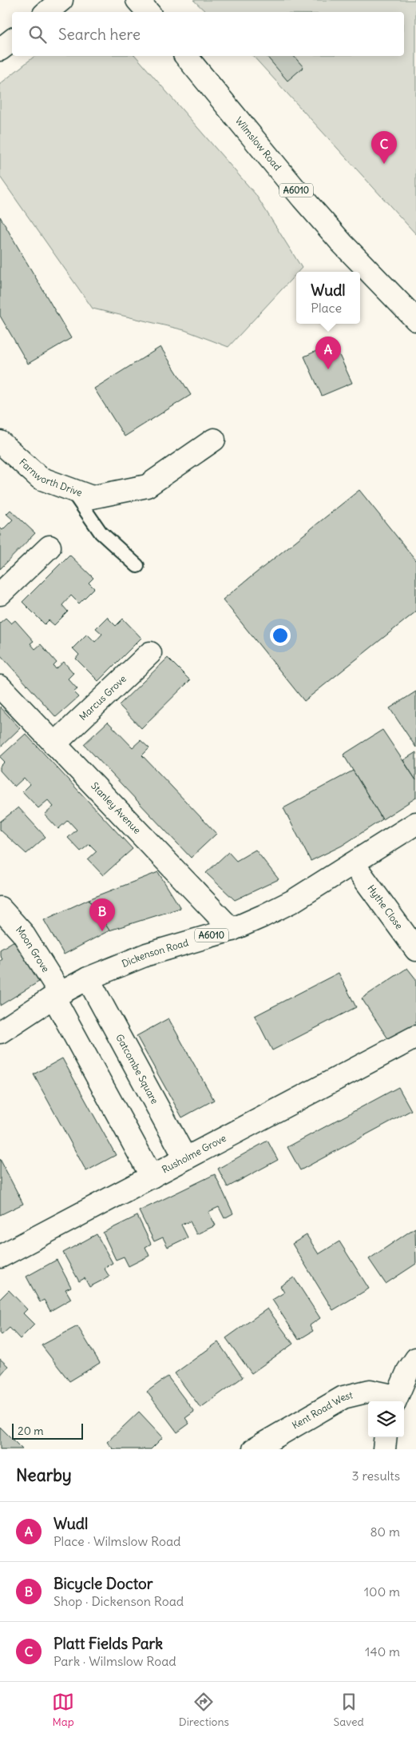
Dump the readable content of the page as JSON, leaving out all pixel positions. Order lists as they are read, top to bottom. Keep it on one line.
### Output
{"streets":{"main road":["Wilmslow Road","A6010","Farnworth Drive","Marcus Grove","Stanley Avenue","Hythe Close","Moon Grove","Dickenson Road","Gatcombe Square","Rusholme Grove","Kent Road West"]},"crossings":[["Marcus Grove","Stanley Avenue"],["Stanley Avenue","Dickenson Road"],["Hythe Close","Dickenson Road"],["Moon Grove","Dickenson Road"],["Dickenson Road","Gatcombe Square"],["Gatcombe Square","Rusholme Grove"]],"scale_bar":"20 m","page":{"search":"Search here","pins":["C","A","B"],"popup":["Wudl","Place"],"scale":"20 m","heading":["Nearby","3 results"],"list":[{"mark":"A","name":"Wudl","note":"Place · Wilmslow Road","value":"80 m"},{"mark":"B","name":"Bicycle Doctor","note":"Shop · Dickenson Road","value":"100 m"},{"mark":"C","name":"Platt Fields Park","note":"Park · Wilmslow Road","value":"140 m"}],"nav":["Map","Directions","Saved"]}}
